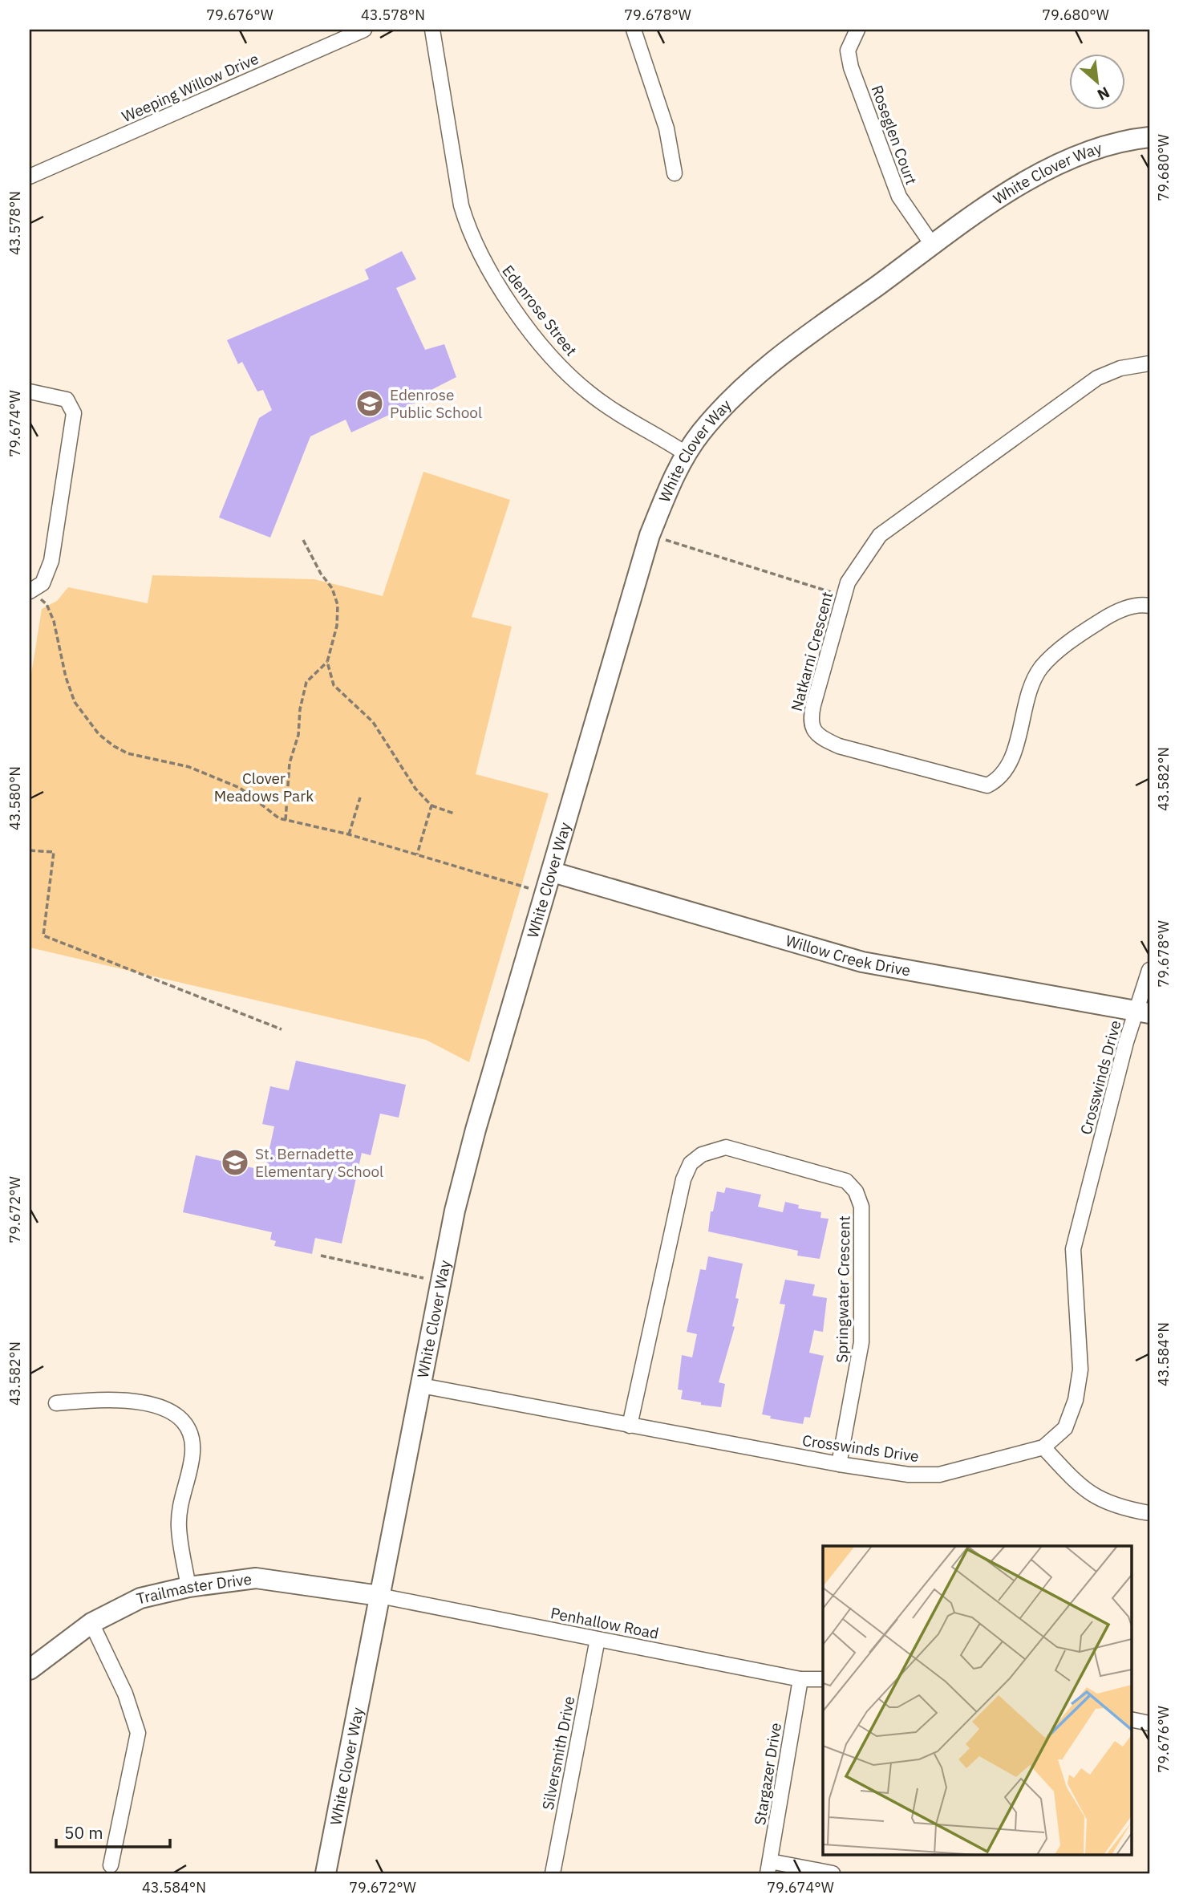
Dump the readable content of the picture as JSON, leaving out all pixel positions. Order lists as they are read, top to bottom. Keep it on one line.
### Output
{"streets":{"street":["Weeping Willow Drive","Roseglen Court","White Clover Way","Edenrose Street","Natkarni Crescent","Willow Creek Drive","Crosswinds Drive","Springwater Crescent","Trailmaster Drive","Penhallow Road","Silversmith Drive","Stargazer Drive"]},"crossings":[["Roseglen Court","White Clover Way"],["White Clover Way","Edenrose Street"],["White Clover Way","Willow Creek Drive"],["White Clover Way","Crosswinds Drive"],["White Clover Way","Trailmaster Drive"],["White Clover Way","Penhallow Road"],["Willow Creek Drive","Crosswinds Drive"],["Crosswinds Drive","Springwater Crescent"],["Trailmaster Drive","Penhallow Road"],["Penhallow Road","Silversmith Drive"],["Penhallow Road","Stargazer Drive"]],"parks":["Clover Meadows Park"],"places":{"school or university":["Edenrose Public School","St. Bernadette Elementary School"]},"scale_bar":"50 m","north":"bottom right","coordinates":["79.676°W","43.578°N","79.678°W","79.680°W","79.674°W","43.582°N","43.580°N","79.672°W","43.584°N"]}
